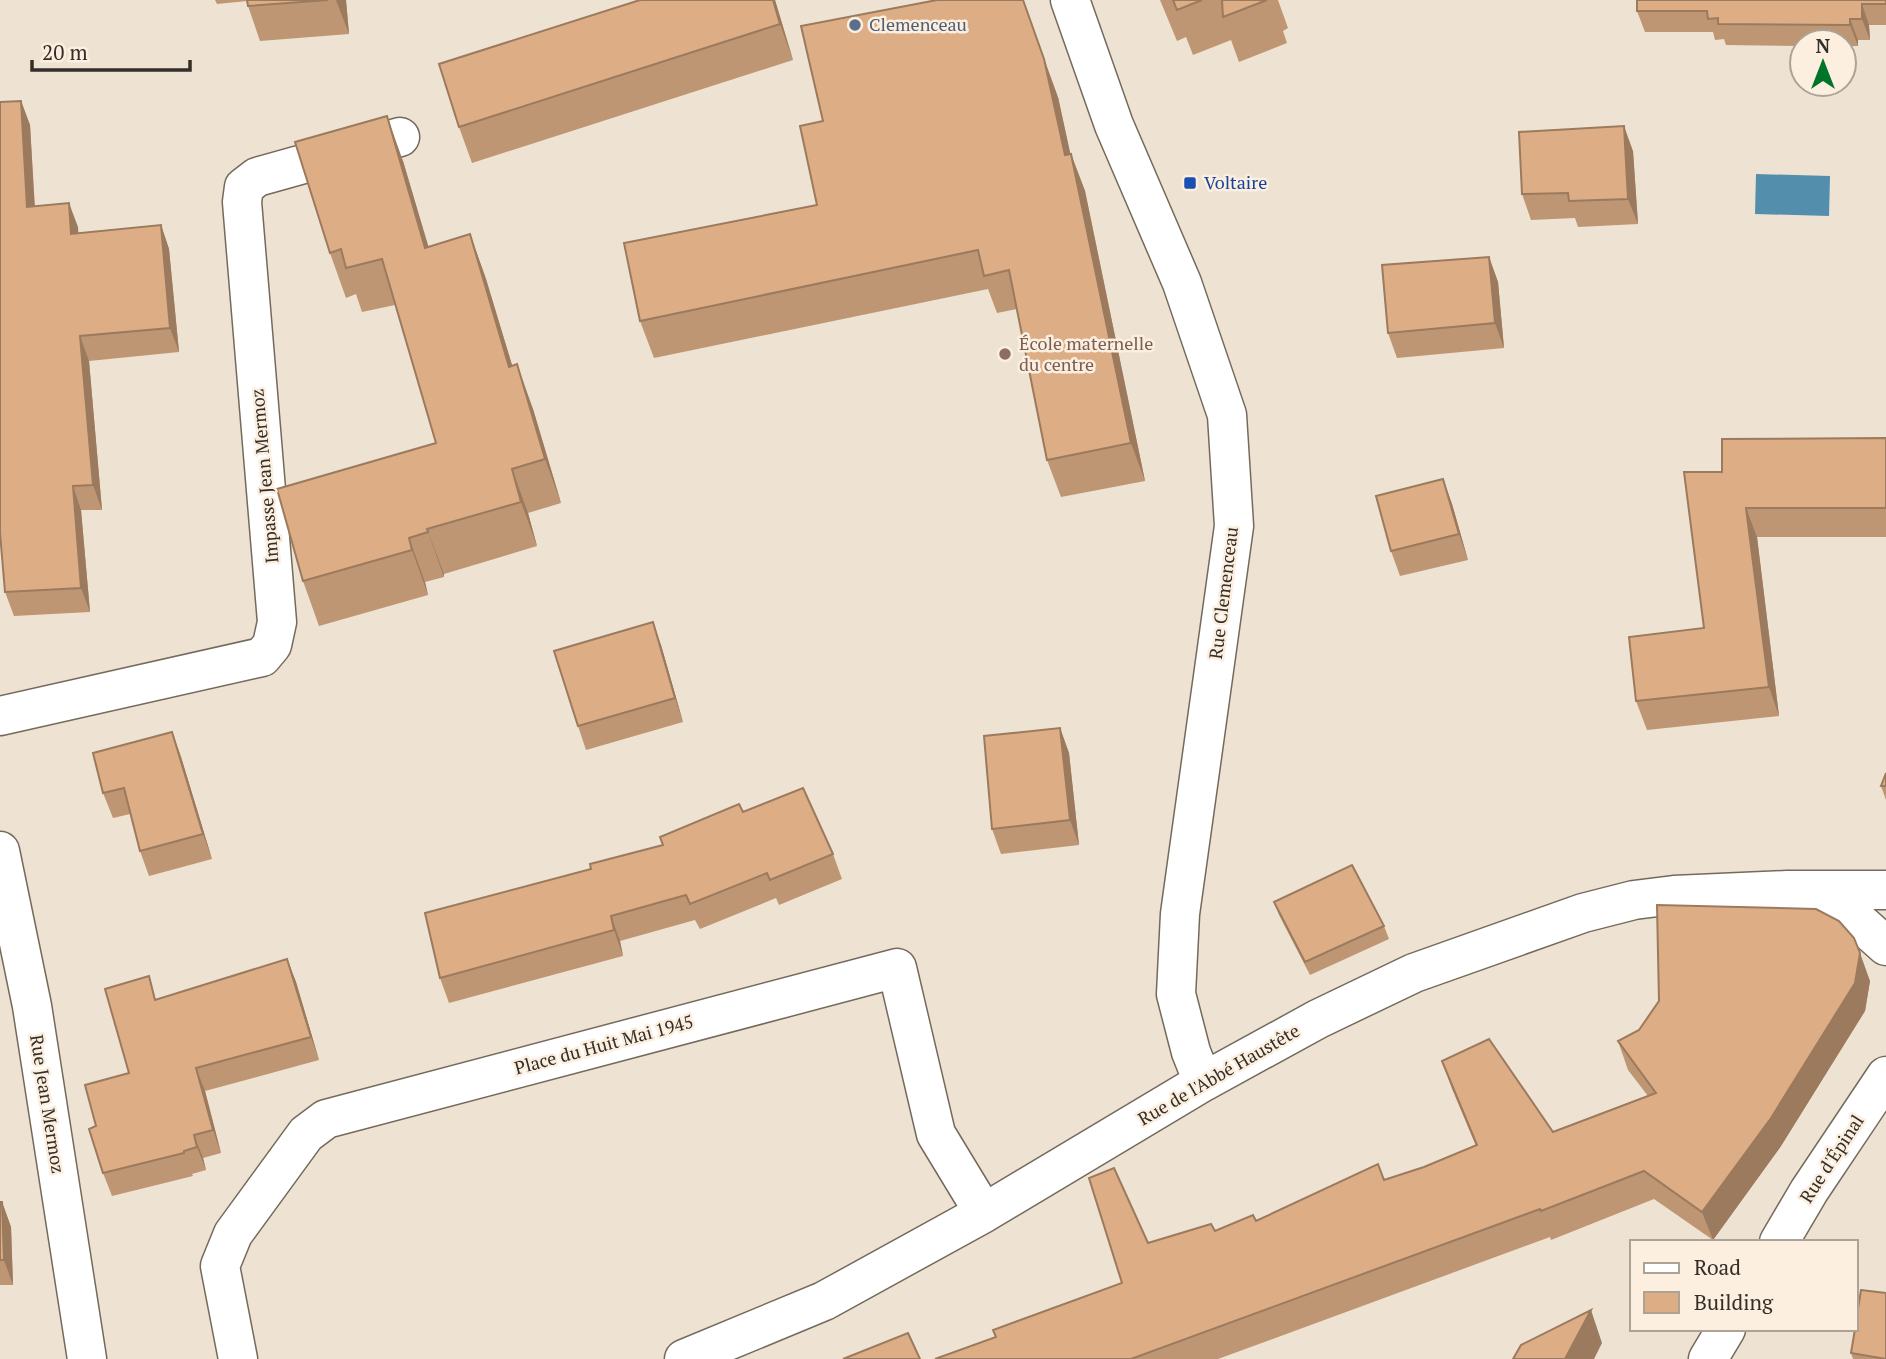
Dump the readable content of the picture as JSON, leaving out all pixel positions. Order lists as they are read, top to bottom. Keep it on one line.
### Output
{"streets":{"street":["Impasse Jean Mermoz","Rue Clemenceau","Place du Huit Mai 1945","Rue de l'Abbé Haustête","Rue Jean Mermoz","Rue d'Épinal"]},"crossings":[["Rue Clemenceau","Rue de l'Abbé Haustête"],["Place du Huit Mai 1945","Rue de l'Abbé Haustête"]],"places":{"other":["Clemenceau","École maternelle du centre"],"transit":["Voltaire"]},"legend":["Road","Building"],"scale_bar":"20 m","north":"top"}
